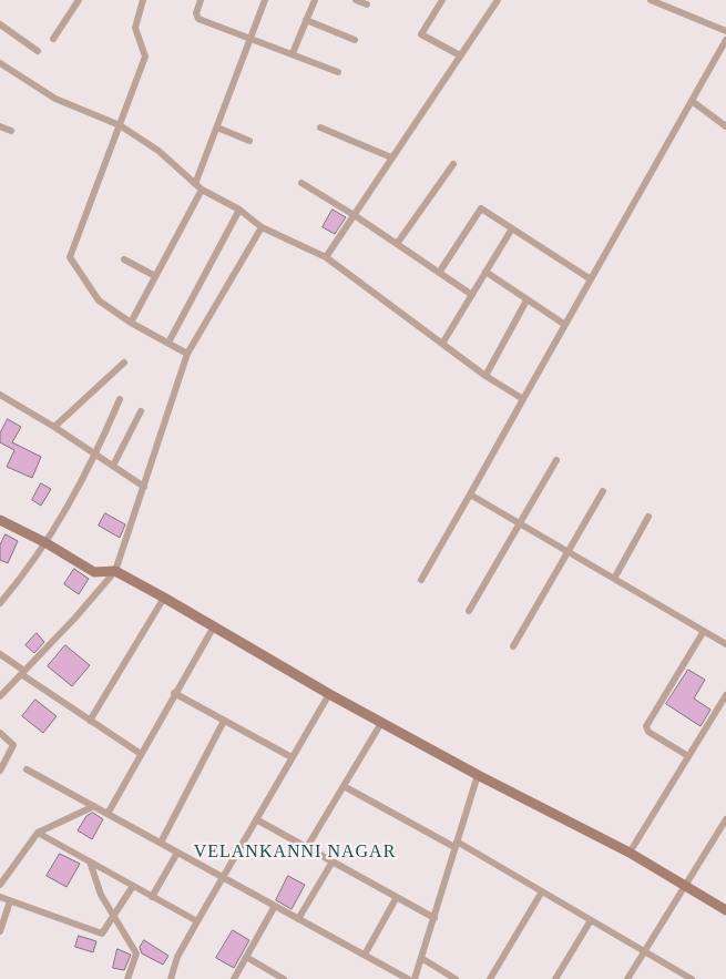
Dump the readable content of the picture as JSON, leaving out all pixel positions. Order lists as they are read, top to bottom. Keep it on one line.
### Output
{"districts":["VELANKANNI NAGAR"]}
